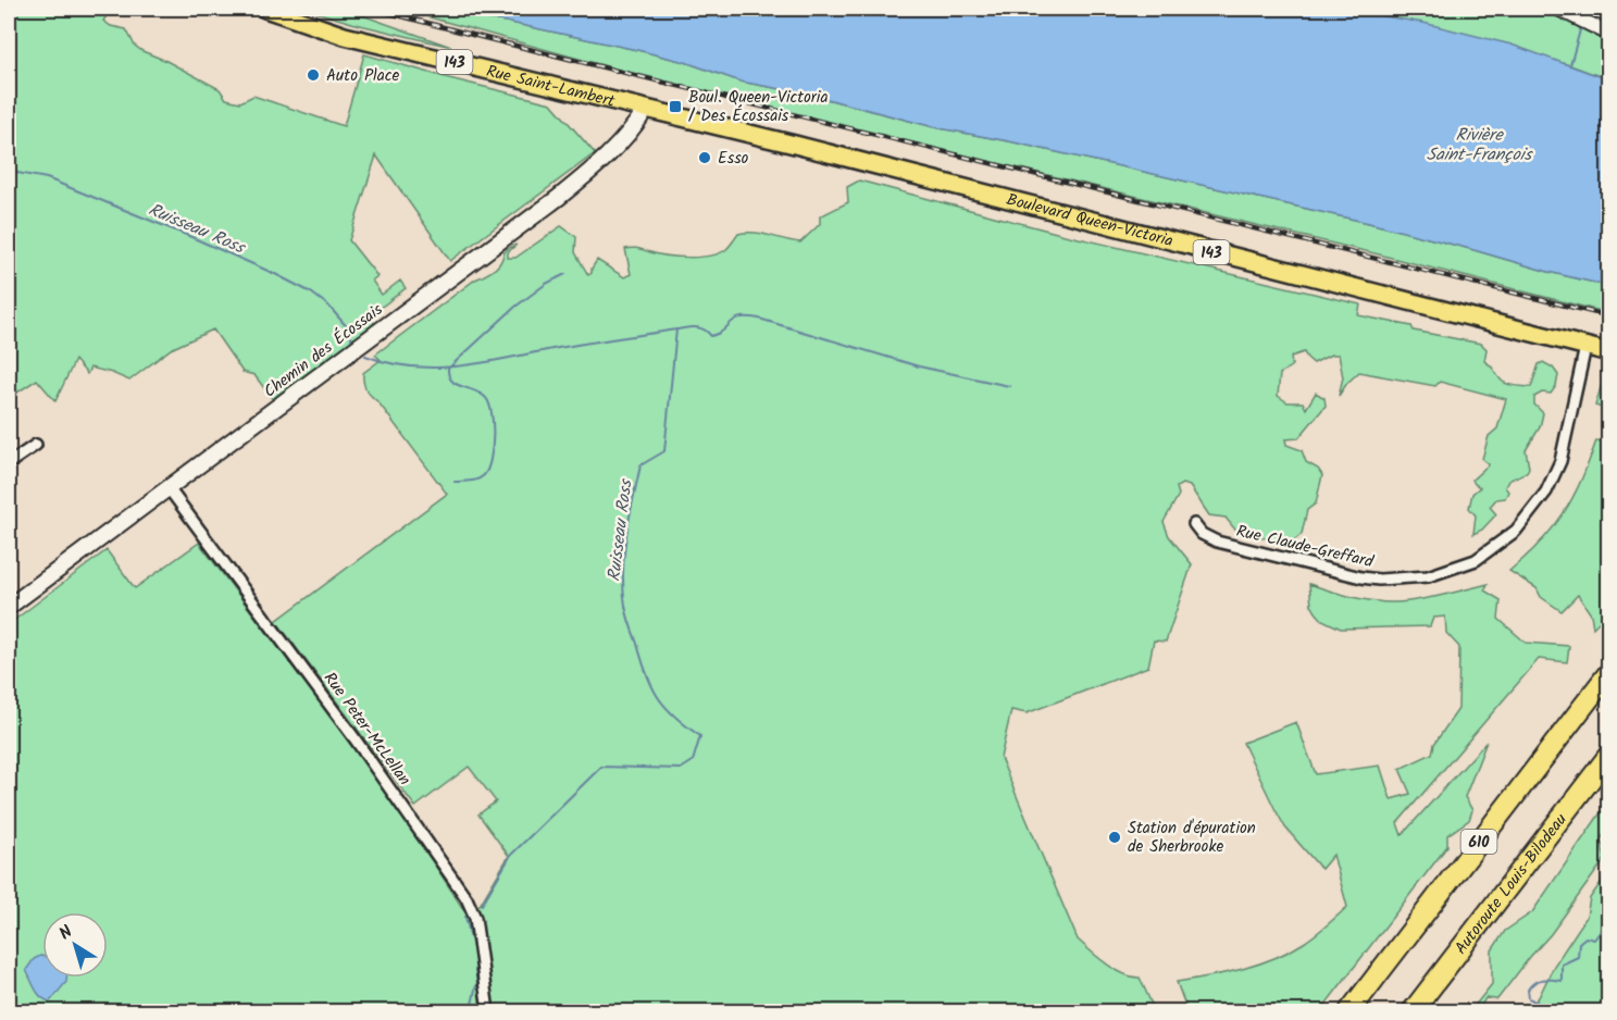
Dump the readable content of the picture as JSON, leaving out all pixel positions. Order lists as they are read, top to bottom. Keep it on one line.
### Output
{"streets":{"highway":["610","Autoroute Louis-Bilodeau"],"main road":["143","Rue Saint-Lambert","Boulevard Queen-Victoria","Chemin des Écossais"],"street":["Rue Claude-Greffard","Rue Peter-McLellan"]},"crossings":[["Rue Saint-Lambert","Boulevard Queen-Victoria"],["Rue Saint-Lambert","Chemin des Écossais"],["Boulevard Queen-Victoria","Chemin des Écossais"],["Boulevard Queen-Victoria","Rue Claude-Greffard"],["Chemin des Écossais","Rue Peter-McLellan"]],"water":["Rivière Saint-François","Ruisseau Ross"],"places":{"other":["Auto Place","Esso","Station d'épuration de Sherbrooke"],"transit":["Boul. Queen-Victoria / Des Écossais"]},"north":"top left"}
